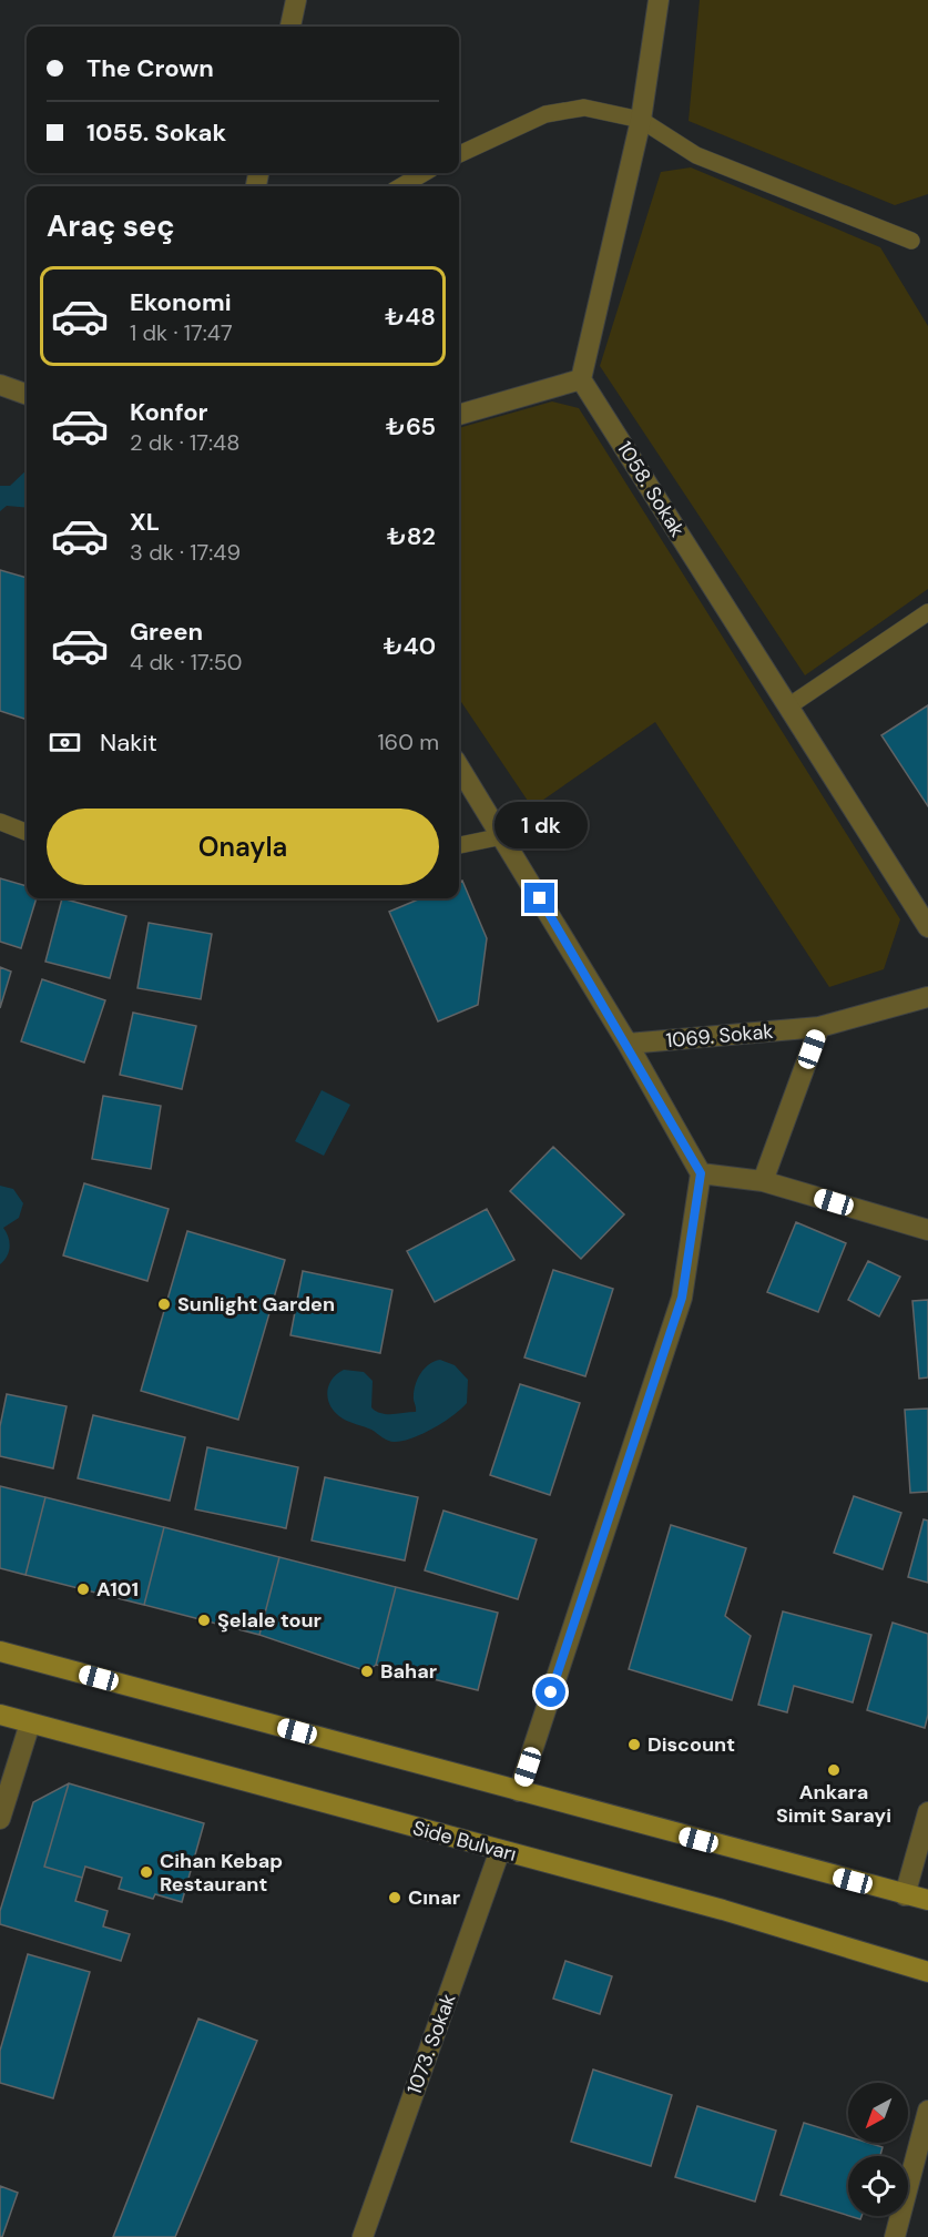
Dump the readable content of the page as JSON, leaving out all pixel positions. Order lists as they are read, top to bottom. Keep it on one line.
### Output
{"streets":{"main road":["Side Bulvarı"],"street":["1058. Sokak","1069. Sokak","1073. Sokak"]},"crossings":[["Side Bulvarı","1073. Sokak"]],"places":["Sunlight Garden","A101","Şelale tour","Bahar","Discount","Ankara Simit Sarayi","Cihan Kebap Restaurant","Cınar"],"north":"bottom left","page":{"banner":["The Crown","1055. Sokak"],"heading":"Araç seç","list":[{"name":"Ekonomi","note":"1 dk · 17:47","value":"₺48"},{"name":"Konfor","note":"2 dk · 17:48","value":"₺65"},{"name":"XL","note":"3 dk · 17:49","value":"₺82"},{"name":"Green","note":"4 dk · 17:50","value":"₺40"}],"pay":["Nakit","160 m"],"buttons":"Onayla","bubble":"1 dk"}}
